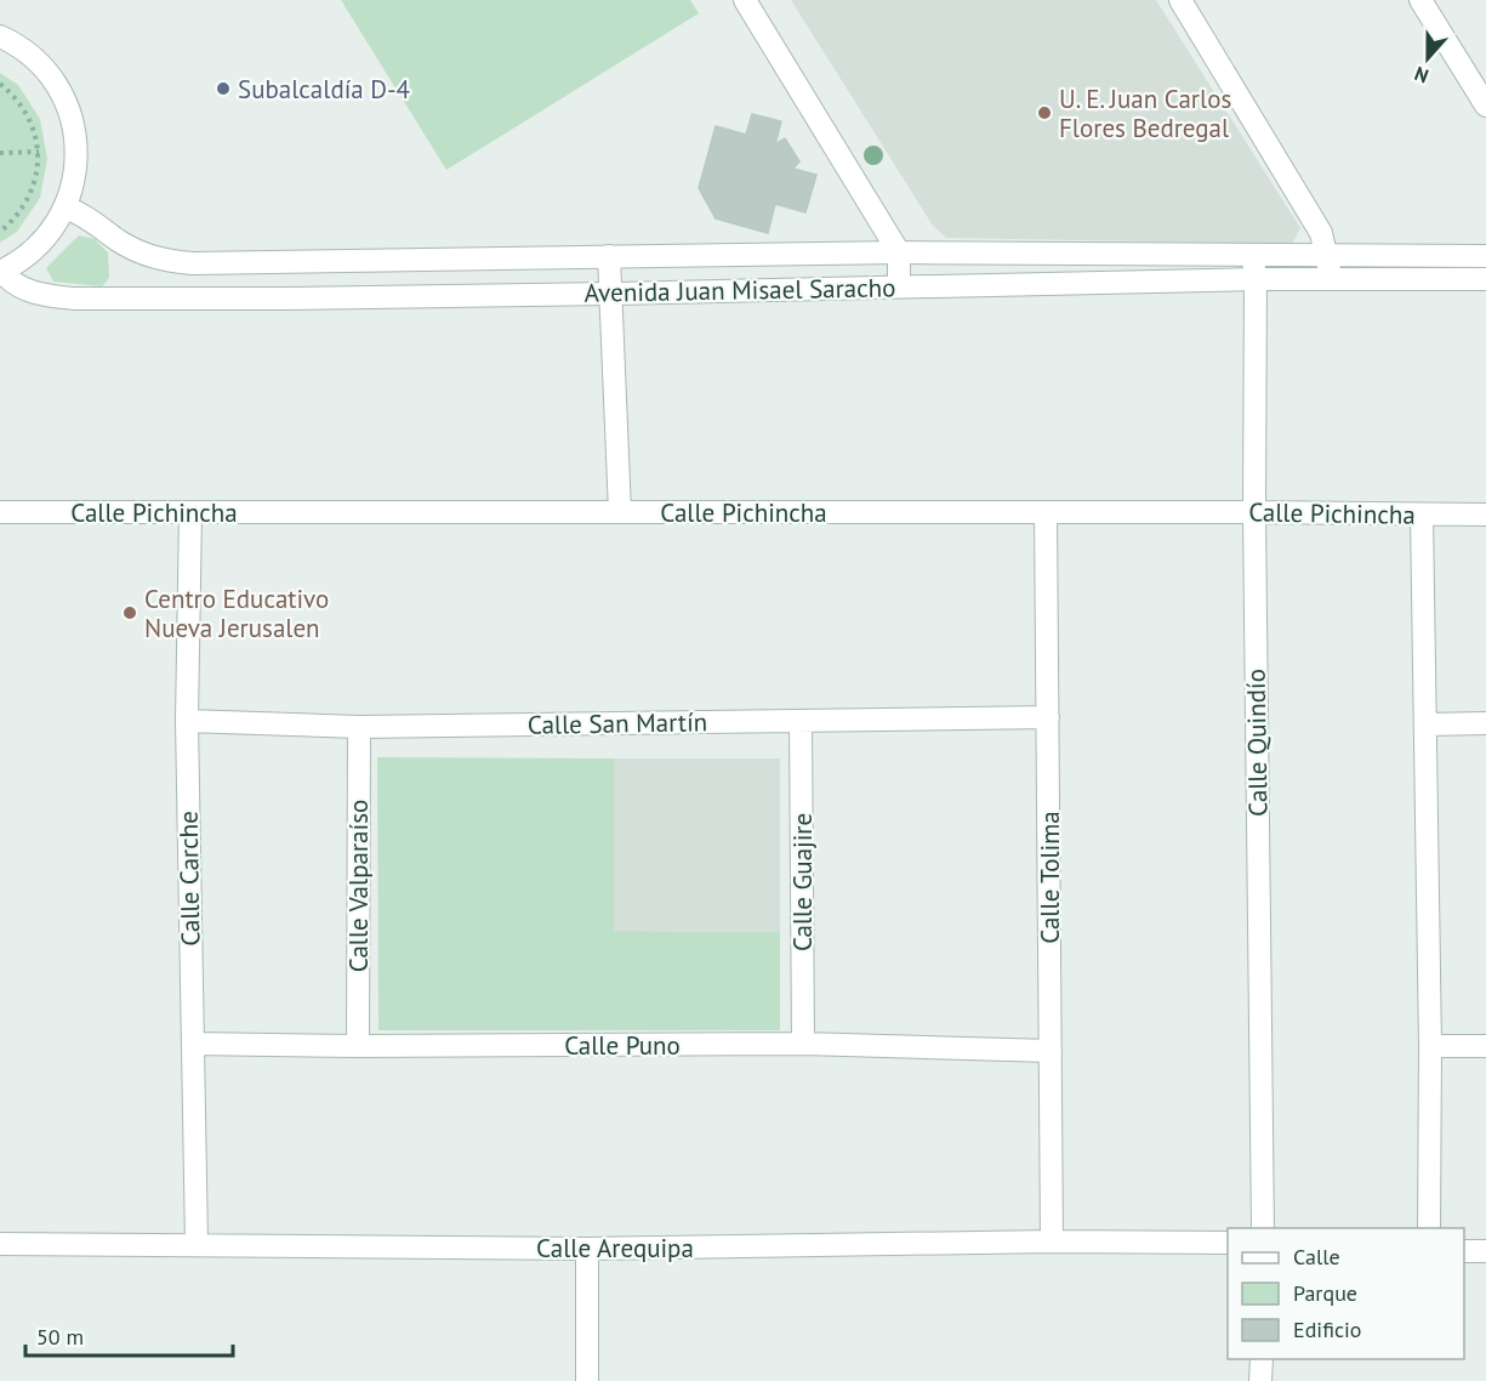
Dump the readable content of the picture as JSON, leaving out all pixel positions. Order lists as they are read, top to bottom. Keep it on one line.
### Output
{"streets":{"street":["Avenida Juan Misael Saracho","Calle Pichincha","Calle San Martín","Calle Quindío","Calle Tolima","Calle Carche","Calle Guajire","Calle Valparaíso","Calle Puno","Calle Arequipa"]},"crossings":[["Avenida Juan Misael Saracho","Calle Quindío"],["Calle Pichincha","Calle Quindío"],["Calle Pichincha","Calle Tolima"],["Calle Pichincha","Calle Carche"],["Calle San Martín","Calle Tolima"],["Calle San Martín","Calle Carche"],["Calle San Martín","Calle Guajire"],["Calle San Martín","Calle Valparaíso"],["Calle Tolima","Calle Puno"],["Calle Tolima","Calle Arequipa"],["Calle Carche","Calle Puno"],["Calle Carche","Calle Arequipa"],["Calle Guajire","Calle Puno"],["Calle Valparaíso","Calle Puno"]],"places":["Subalcaldía D-4","U. E. Juan Carlos Flores Bedregal","Centro Educativo Nueva Jerusalen"],"legend":["Calle","Parque","Edificio"],"scale_bar":"50 m","north":"bottom"}
